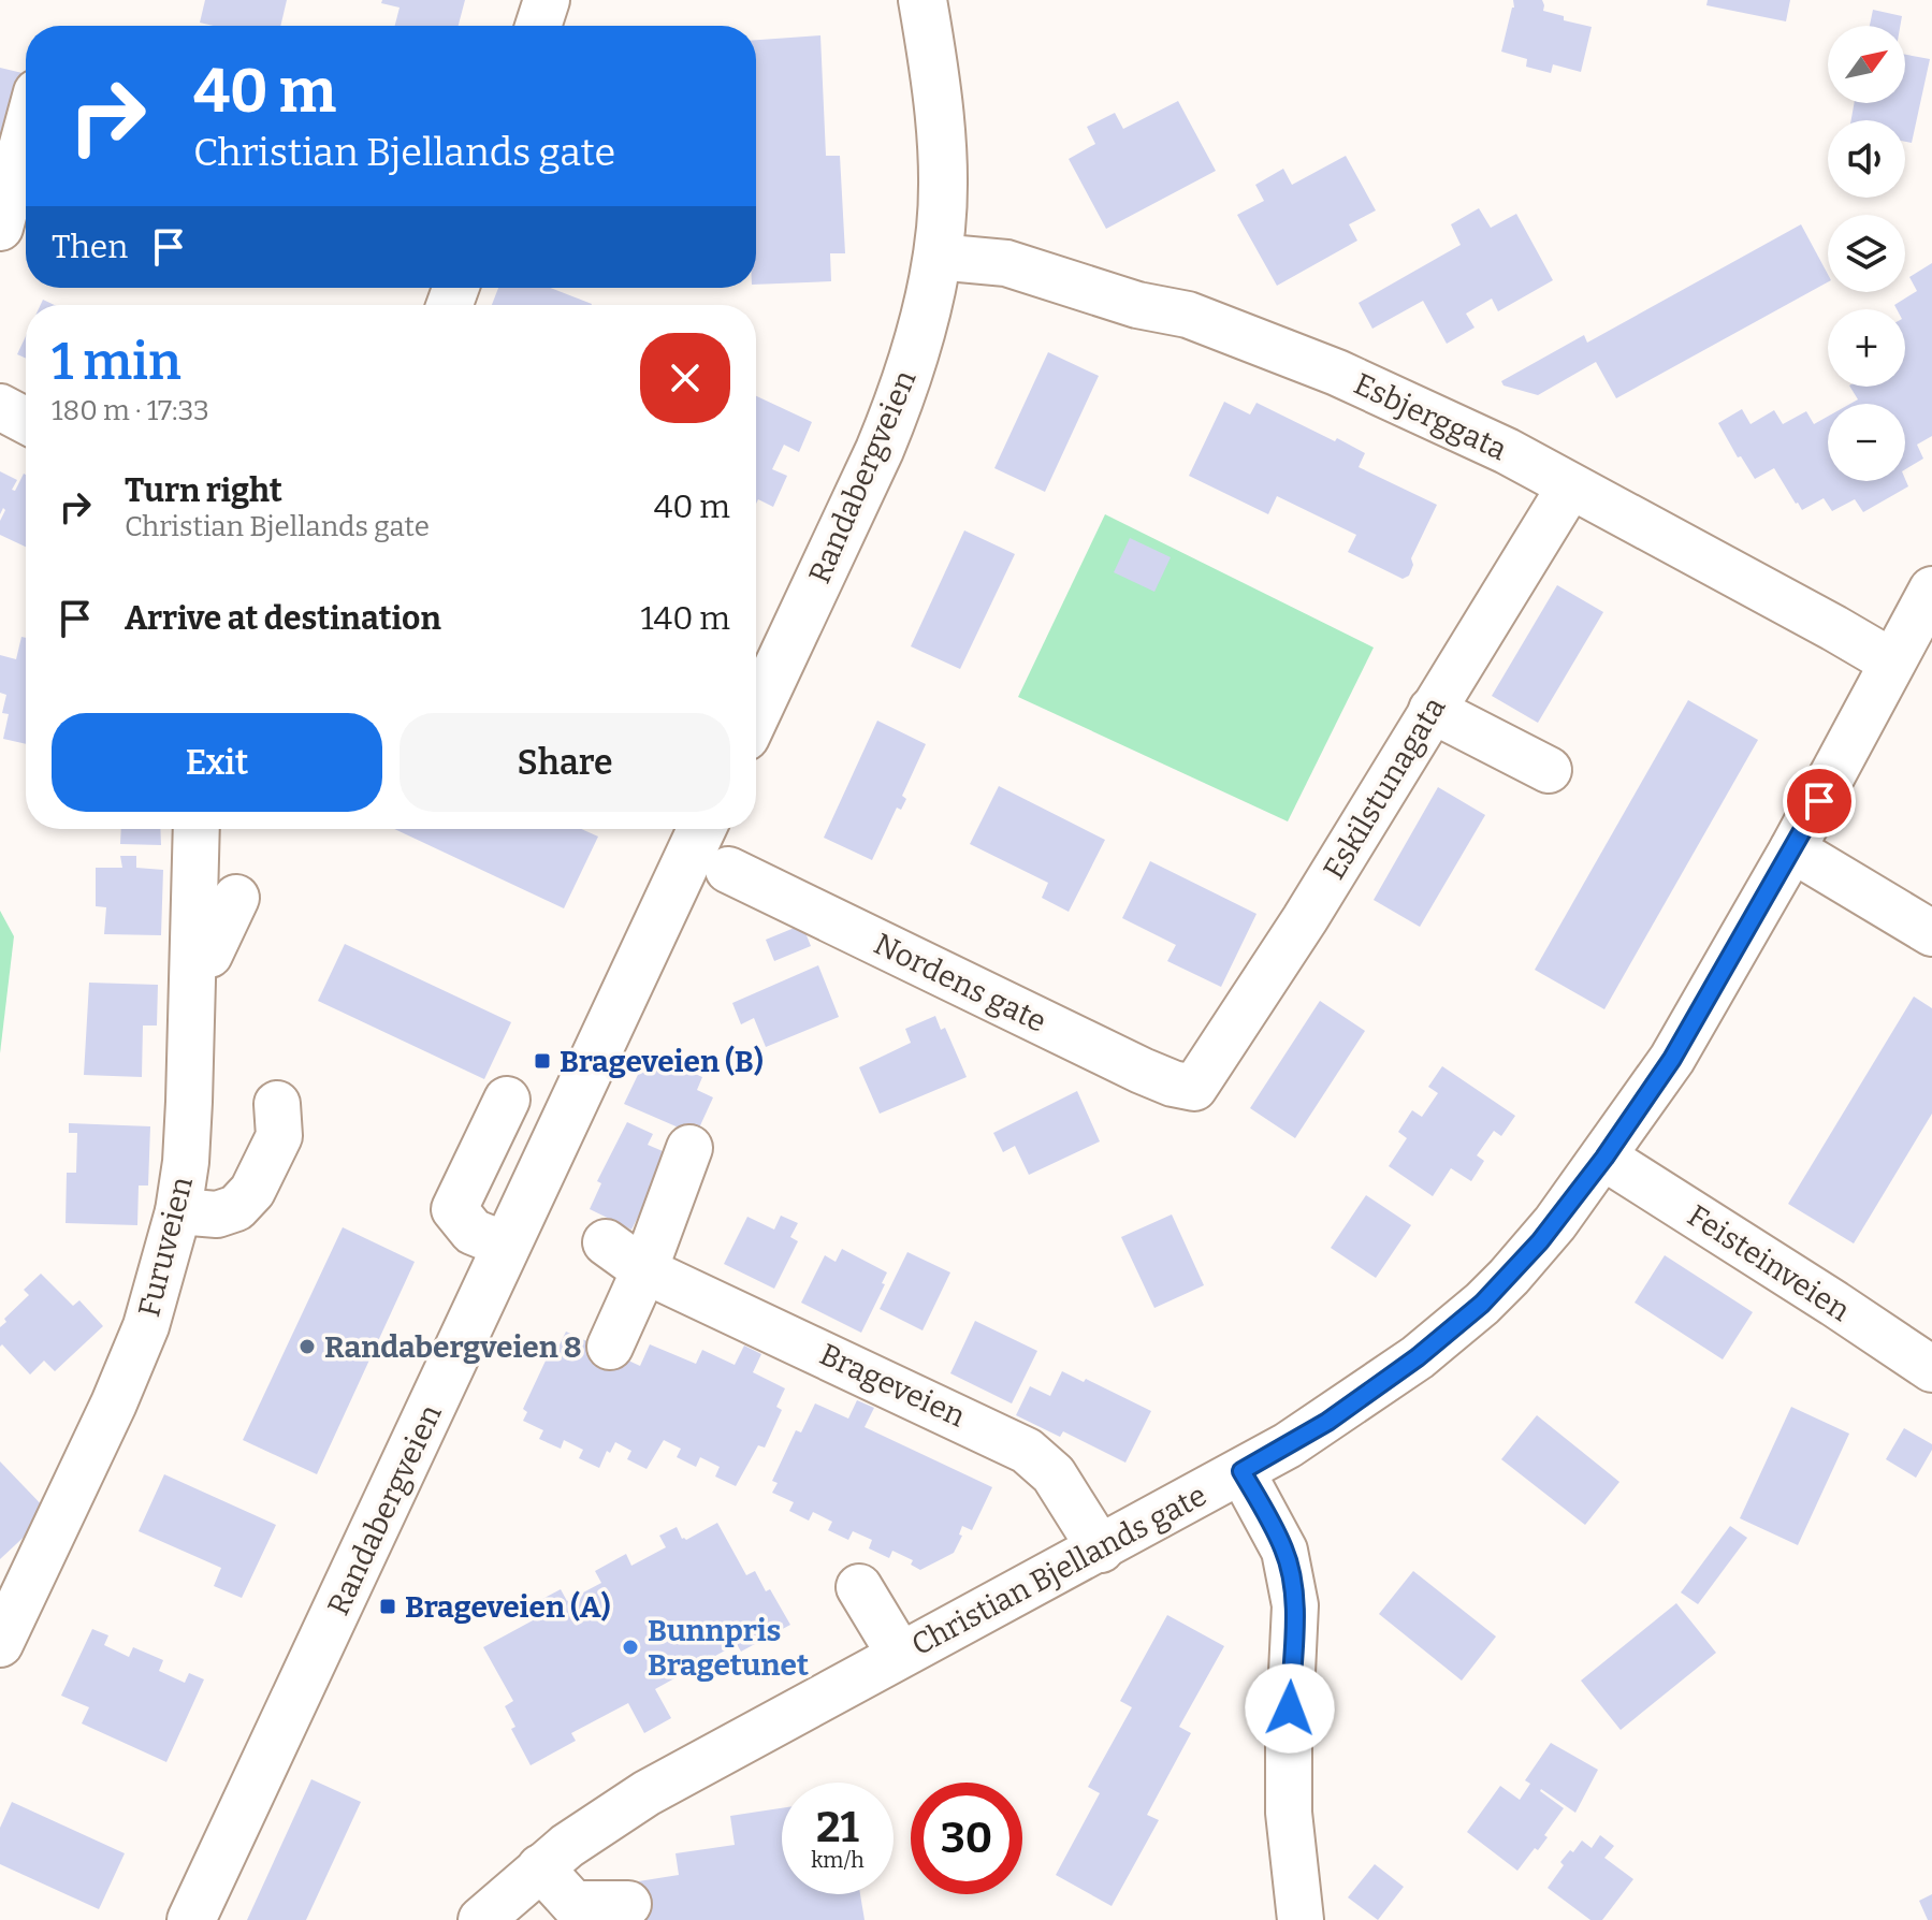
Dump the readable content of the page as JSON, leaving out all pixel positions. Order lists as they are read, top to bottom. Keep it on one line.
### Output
{"streets":{"main road":["Randabergveien"],"street":["Esbjerggata","Eskilstunagata","Nordens gate","Furuveien","Feisteinveien","Brageveien","Christian Bjellands gate"]},"crossings":[["Esbjerggata","Randabergveien"],["Esbjerggata","Eskilstunagata"],["Esbjerggata","Christian Bjellands gate"],["Eskilstunagata","Nordens gate"],["Feisteinveien","Christian Bjellands gate"],["Brageveien","Christian Bjellands gate"]],"places":{"transit":["Brageveien (B)","Brageveien (A)"],"other":["Randabergveien 8","Bunnpris Bragetunet"]},"north":"top right","page":{"map_buttons":["+","−"],"turn":["40 m","Christian Bjellands gate"],"then":"Then","heading":["1 min","180 m · 17:33"],"list":[{"name":"Turn right","note":"Christian Bjellands gate","value":"40 m"},{"name":"Arrive at destination","value":"140 m"}],"buttons":["Exit","Share"],"speed":"21 km/h","limit":"30"}}
